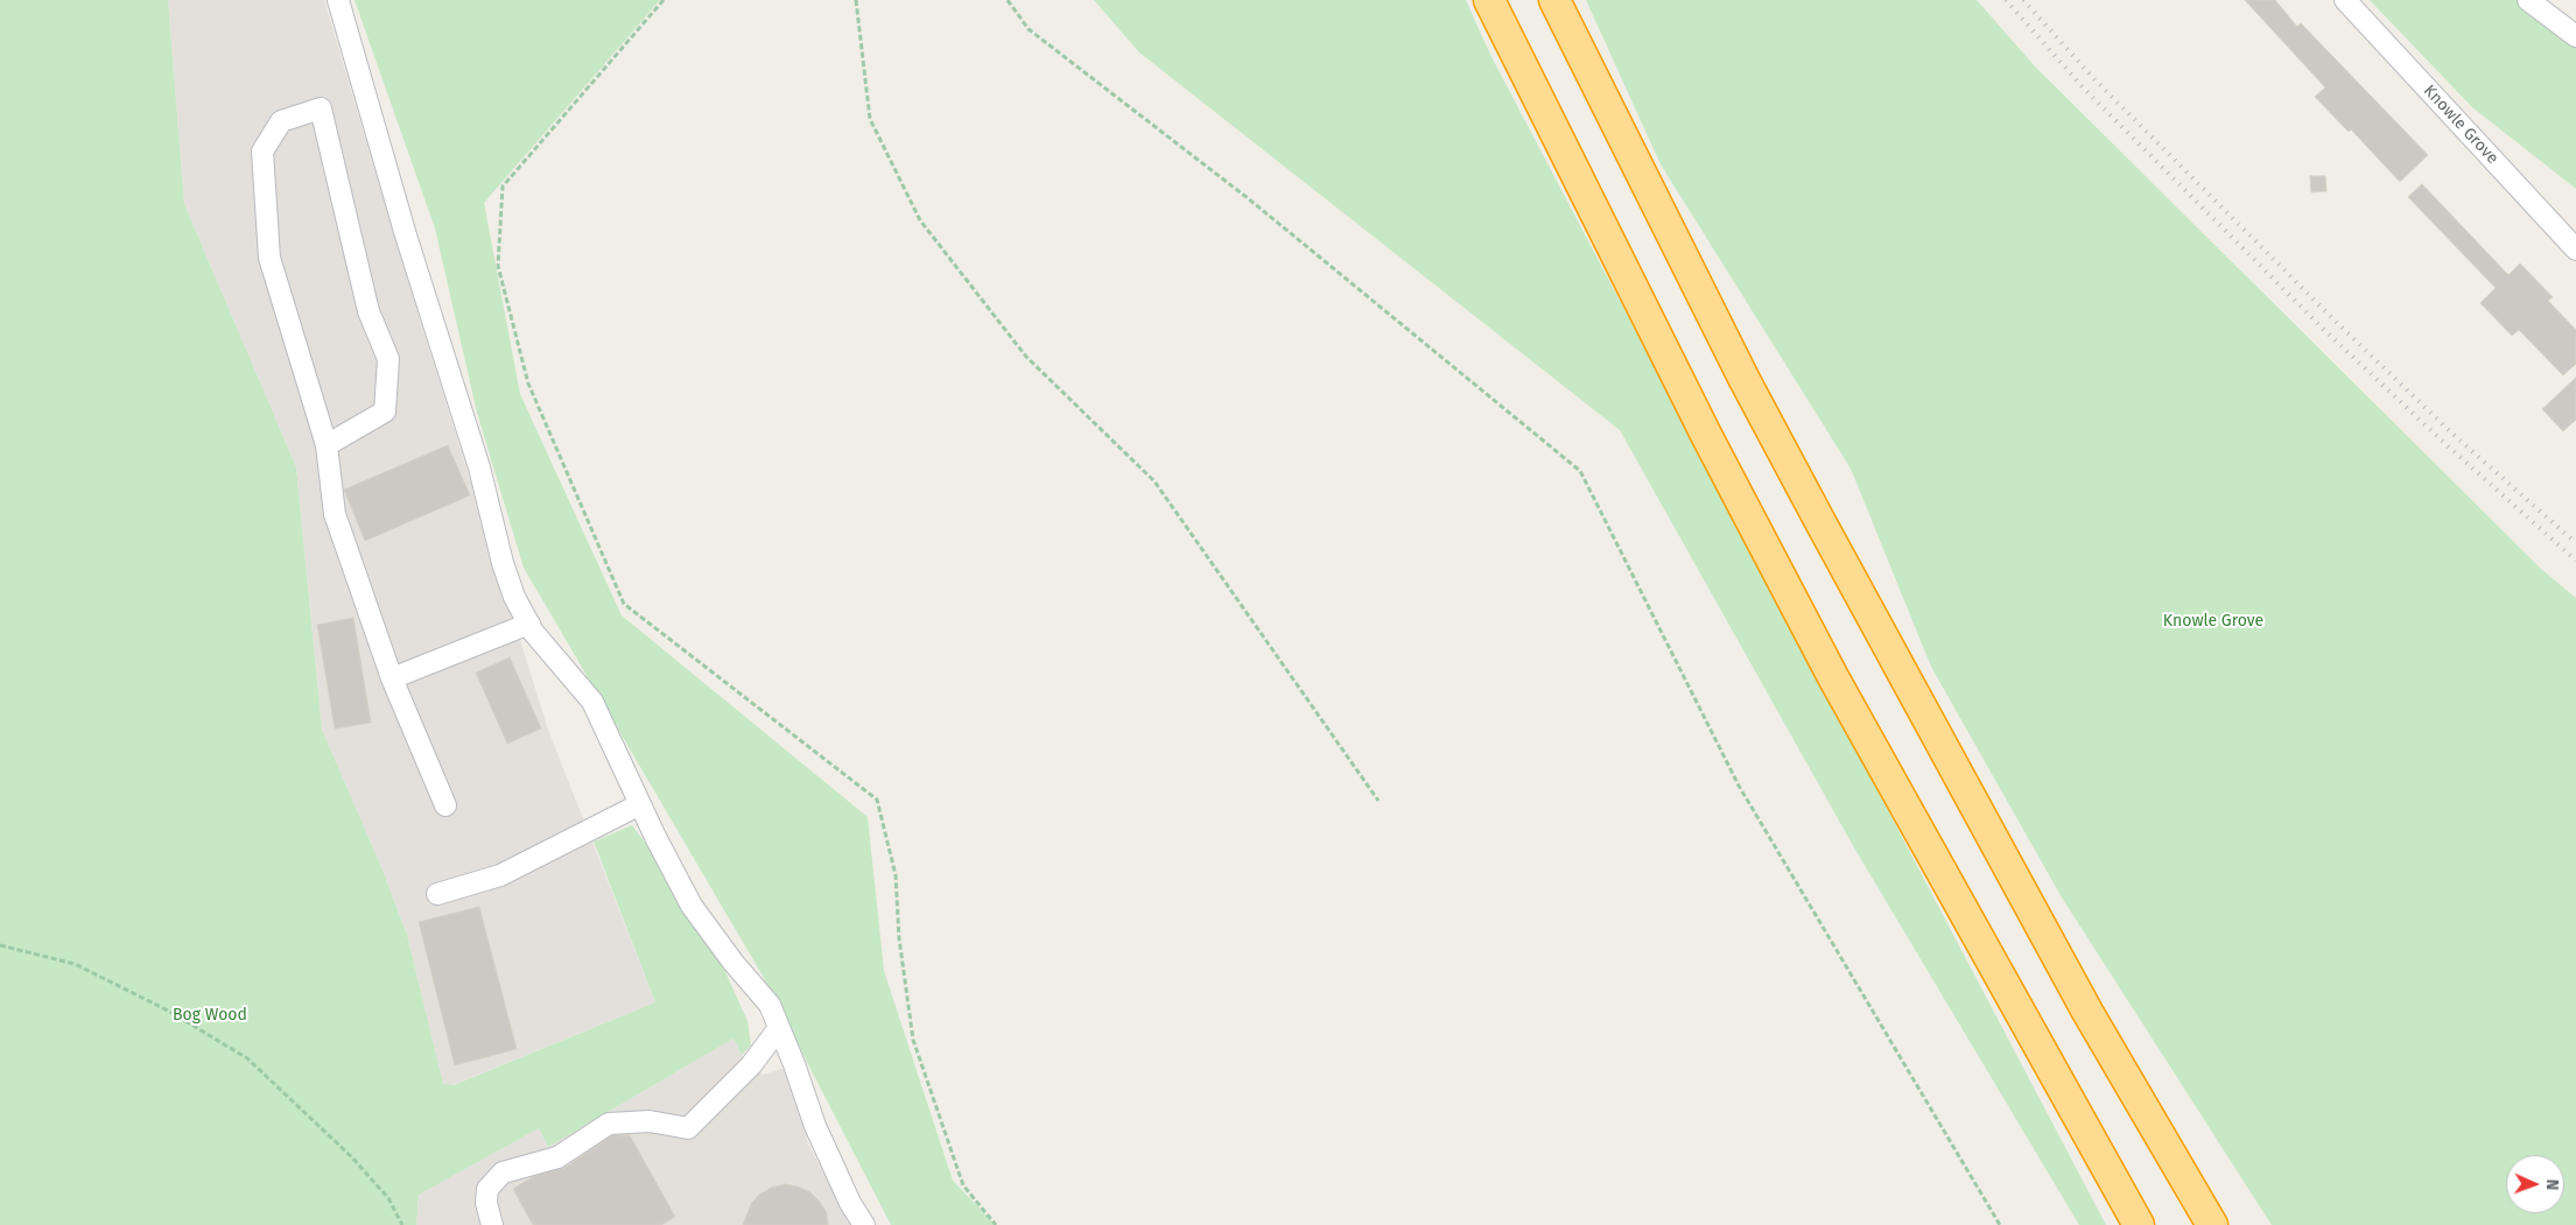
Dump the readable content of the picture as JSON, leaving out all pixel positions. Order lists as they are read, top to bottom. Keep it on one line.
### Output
{"streets":{"street":["Knowle Grove"]},"parks":["Knowle Grove","Bog Wood"],"north":"right"}
